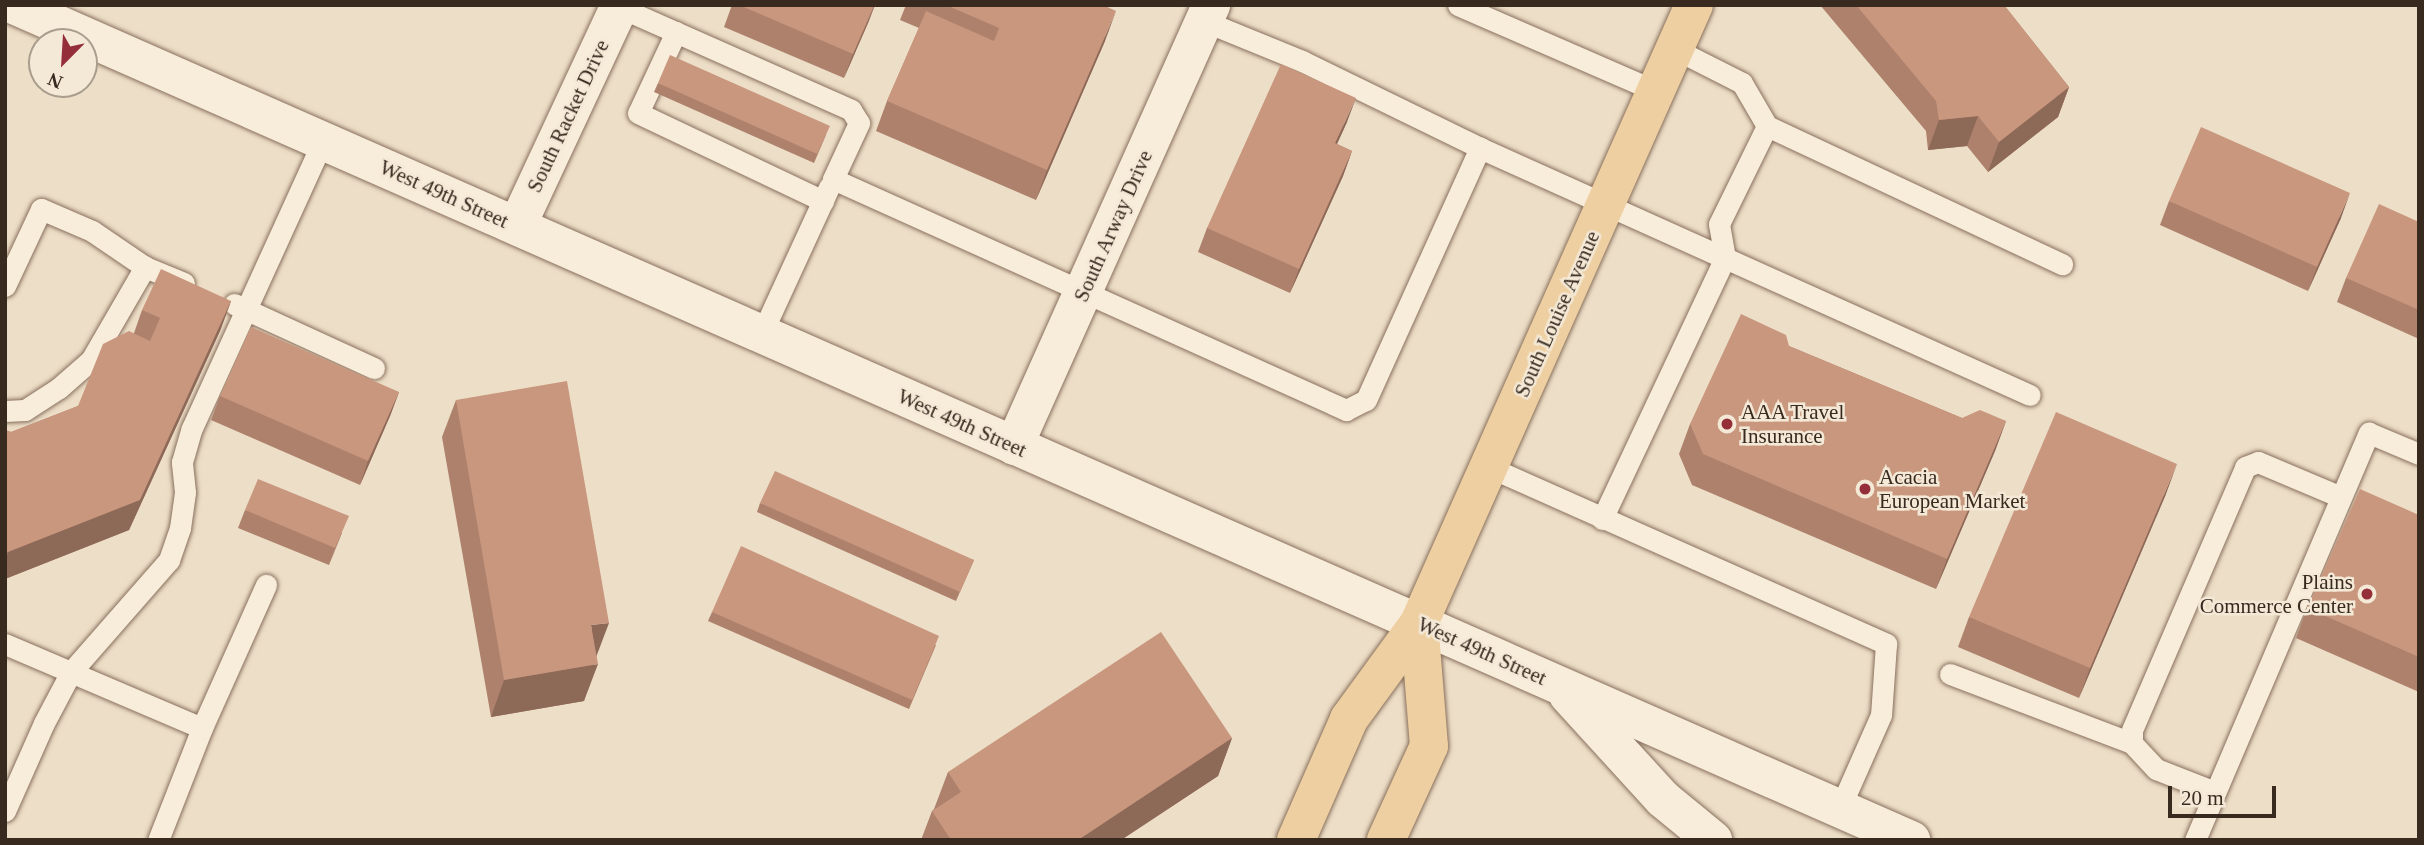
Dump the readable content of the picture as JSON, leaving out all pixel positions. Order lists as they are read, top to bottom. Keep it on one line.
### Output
{"streets":{"main road":["South Racket Drive","West 49th Street","South Arway Drive","South Louise Avenue"]},"crossings":[["South Racket Drive","West 49th Street"],["West 49th Street","South Arway Drive"],["West 49th Street","South Louise Avenue"]],"places":["AAA Travel Insurance","Acacia European Market","Plains Commerce Center"],"scale_bar":"20 m","north":"bottom left"}
